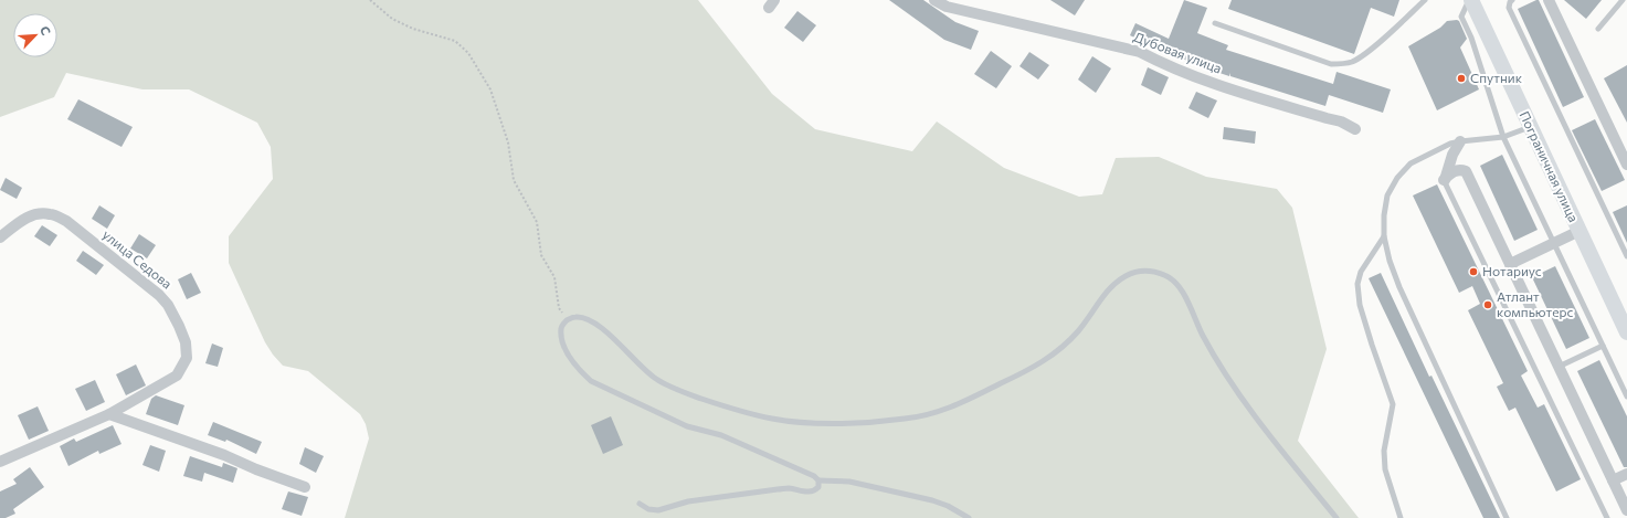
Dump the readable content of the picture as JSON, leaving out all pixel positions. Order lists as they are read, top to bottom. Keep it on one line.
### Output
{"streets":{"main road":["Пограничная улица"],"street":["Дубовая улица","улица Седова"]},"places":["Спутник","Нотариус","Атлант компьютерс"],"north":"top right"}
